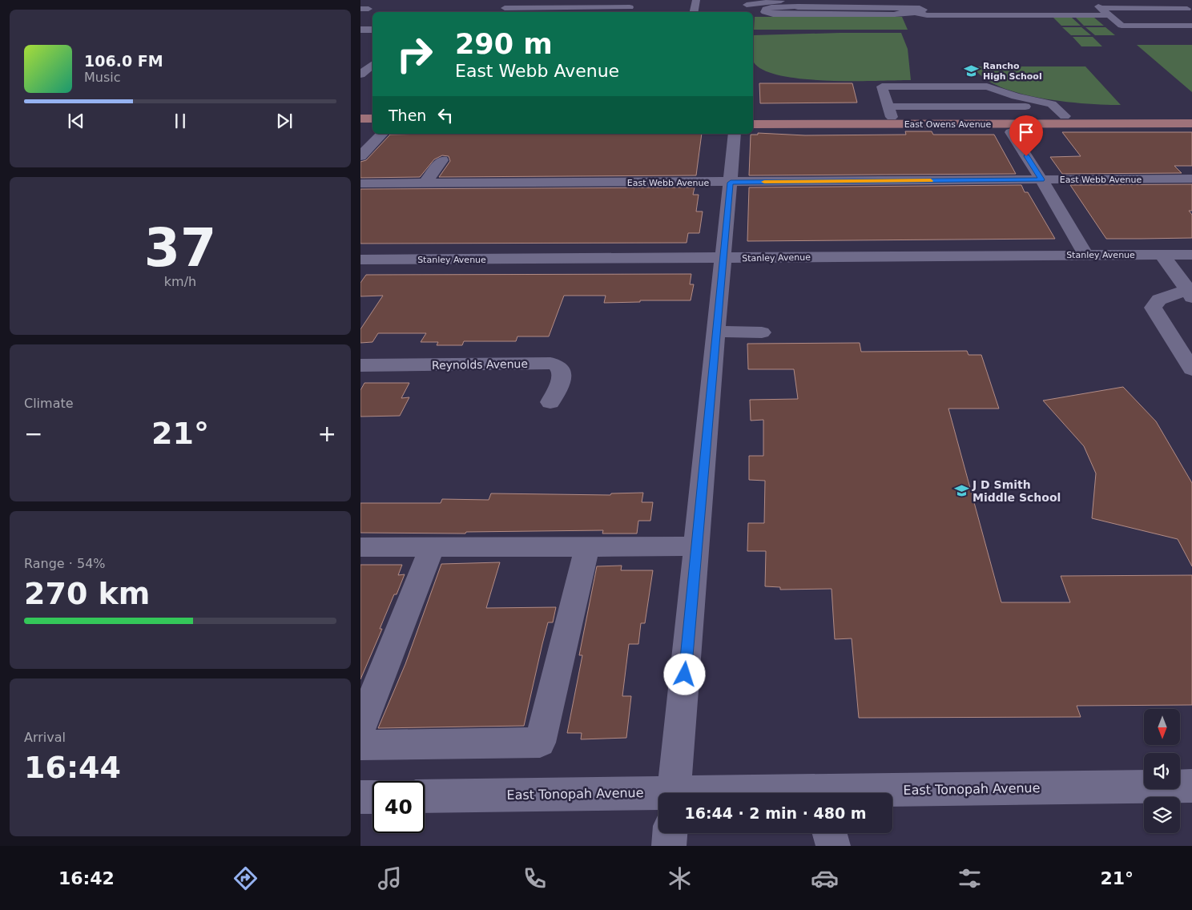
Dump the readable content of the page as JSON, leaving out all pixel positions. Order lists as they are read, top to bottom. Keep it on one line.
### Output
{"streets":{"main road":["East Owens Avenue"],"street":["East Webb Avenue","Stanley Avenue","Reynolds Avenue","East Tonopah Avenue"]},"places":{"school or university":["Rancho High School","J D Smith Middle School"]},"north":"bottom","page":{"turn":["290 m","East Webb Avenue"],"song":["106.0 FM","Music"],"then":"Then","tile":[["37","km/h"],"Climate",["Range · 54%","270 km"],["Arrival","16:44"]],"heat":["−","21°","+"],"limit":"40","trip":"16:44 · 2 min · 480 m","tabs":["16:42","21°"]}}
